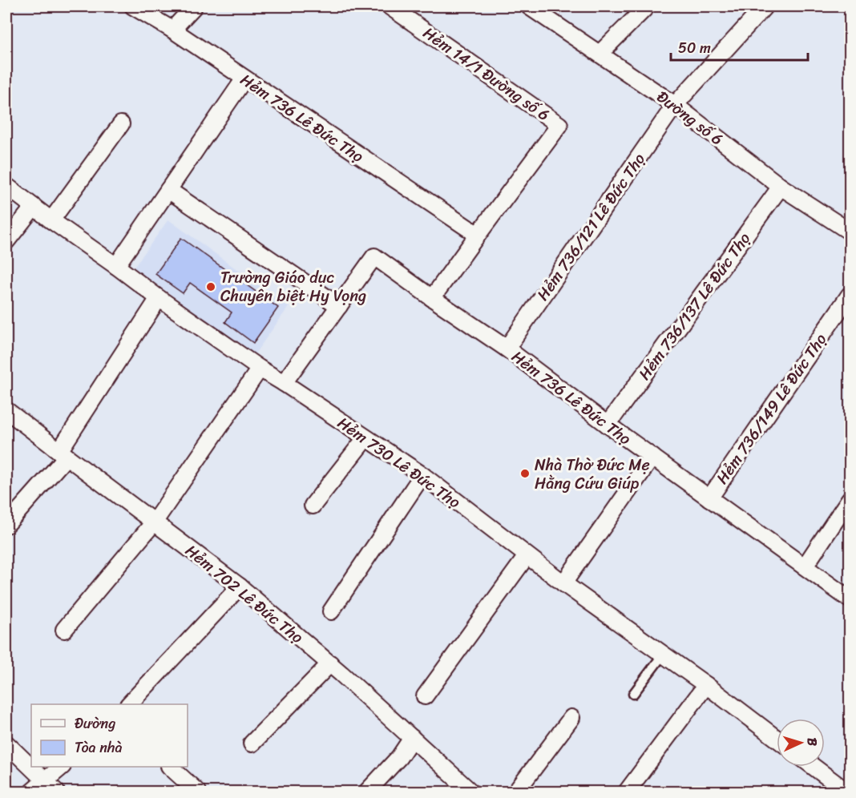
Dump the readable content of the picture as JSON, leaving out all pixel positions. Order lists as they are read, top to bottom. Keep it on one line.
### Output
{"streets":{"street":["Hẻm 14/1 Đường số 6","Hẻm 736 Lê Đức Thọ","Đường số 6","Hẻm 736/121 Lê Đức Thọ","Hẻm 736/137 Lê Đức Thọ","Hẻm 736/149 Lê Đức Thọ","Hẻm 730 Lê Đức Thọ","Hẻm 702 Lê Đức Thọ"]},"crossings":[["Hẻm 14/1 Đường số 6","Hẻm 736 Lê Đức Thọ"],["Hẻm 736 Lê Đức Thọ","Hẻm 736/121 Lê Đức Thọ"],["Hẻm 736 Lê Đức Thọ","Hẻm 736/137 Lê Đức Thọ"],["Hẻm 736 Lê Đức Thọ","Hẻm 736/149 Lê Đức Thọ"],["Đường số 6","Hẻm 736/121 Lê Đức Thọ"],["Đường số 6","Hẻm 736/137 Lê Đức Thọ"]],"places":["Trường Giáo dục Chuyên biệt Hy Vọng","Nhà Thờ Đức Mẹ Hằng Cứu Giúp"],"legend":["Đường","Tòa nhà"],"scale_bar":"50 m","north":"right"}
